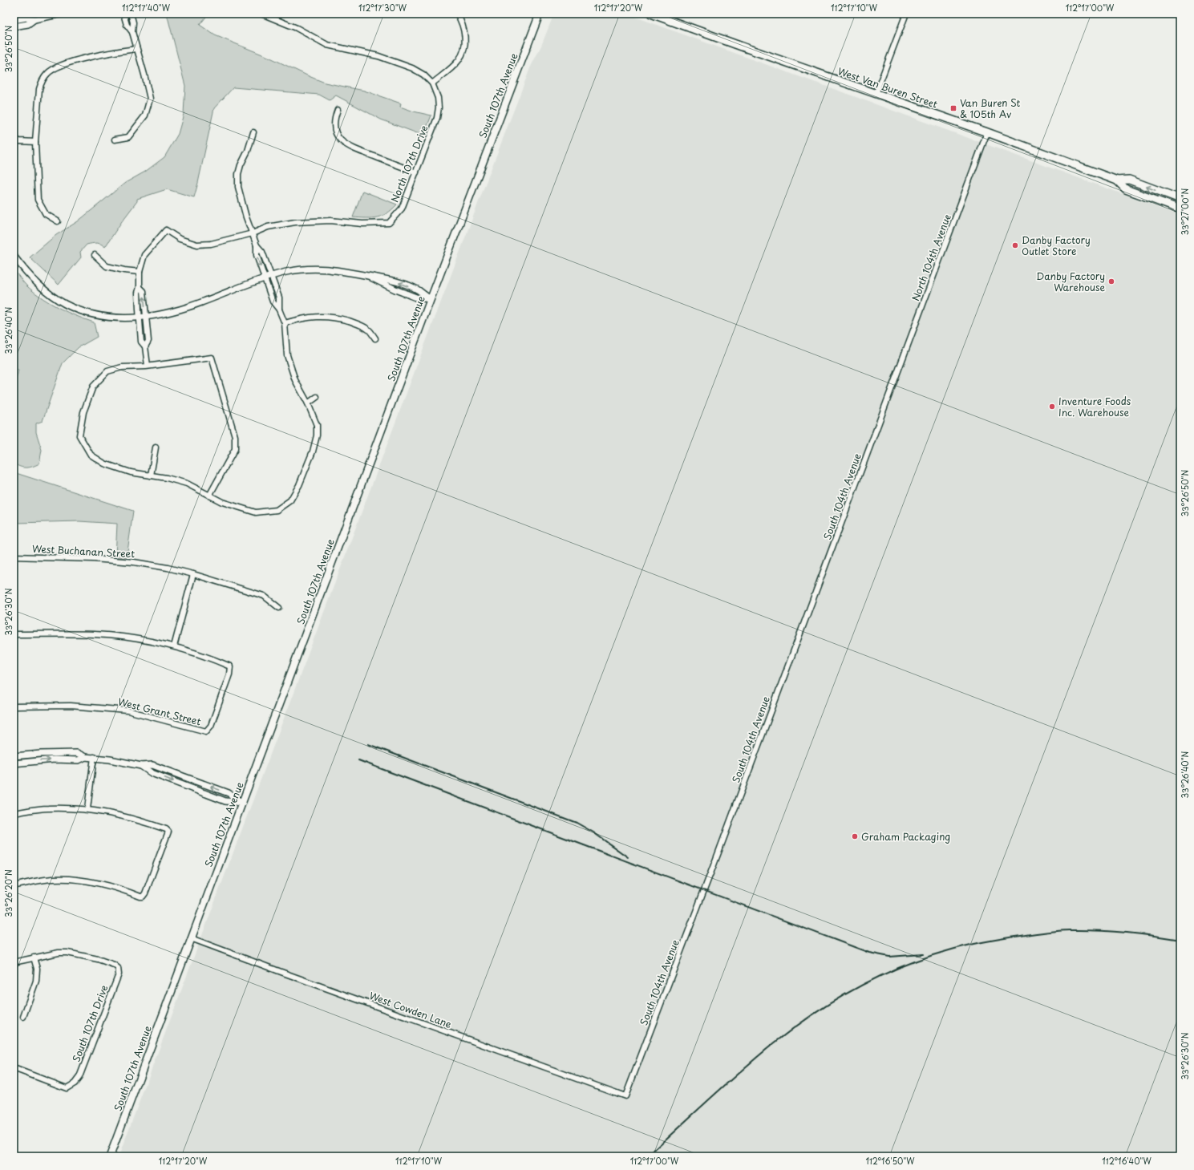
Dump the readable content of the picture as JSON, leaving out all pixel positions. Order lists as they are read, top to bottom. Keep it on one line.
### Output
{"streets":{"main road":["West Van Buren Street","South 107th Avenue"],"street":["North 107th Drive","North 104th Avenue","South 104th Avenue","West Buchanan Street","West Grant Street","West Cowden Lane","South 107th Drive"]},"crossings":[["West Van Buren Street","North 104th Avenue"],["South 107th Avenue","West Cowden Lane"],["North 104th Avenue","South 104th Avenue"],["South 104th Avenue","West Cowden Lane"]],"places":{"transit":["Van Buren St & 105th Av"],"other":["Danby Factory Outlet Store","Danby Factory Warehouse","Inventure Foods Inc. Warehouse","Graham Packaging"]},"coordinates":["112°17'40\"W","112°17'30\"W","112°17'20\"W","112°17'10\"W","112°17'00\"W","33°26'50\"N","33°27'00\"N","33°26'40\"N","33°26'30\"N","33°26'20\"N","112°16'50\"W","112°16'40\"W"]}
